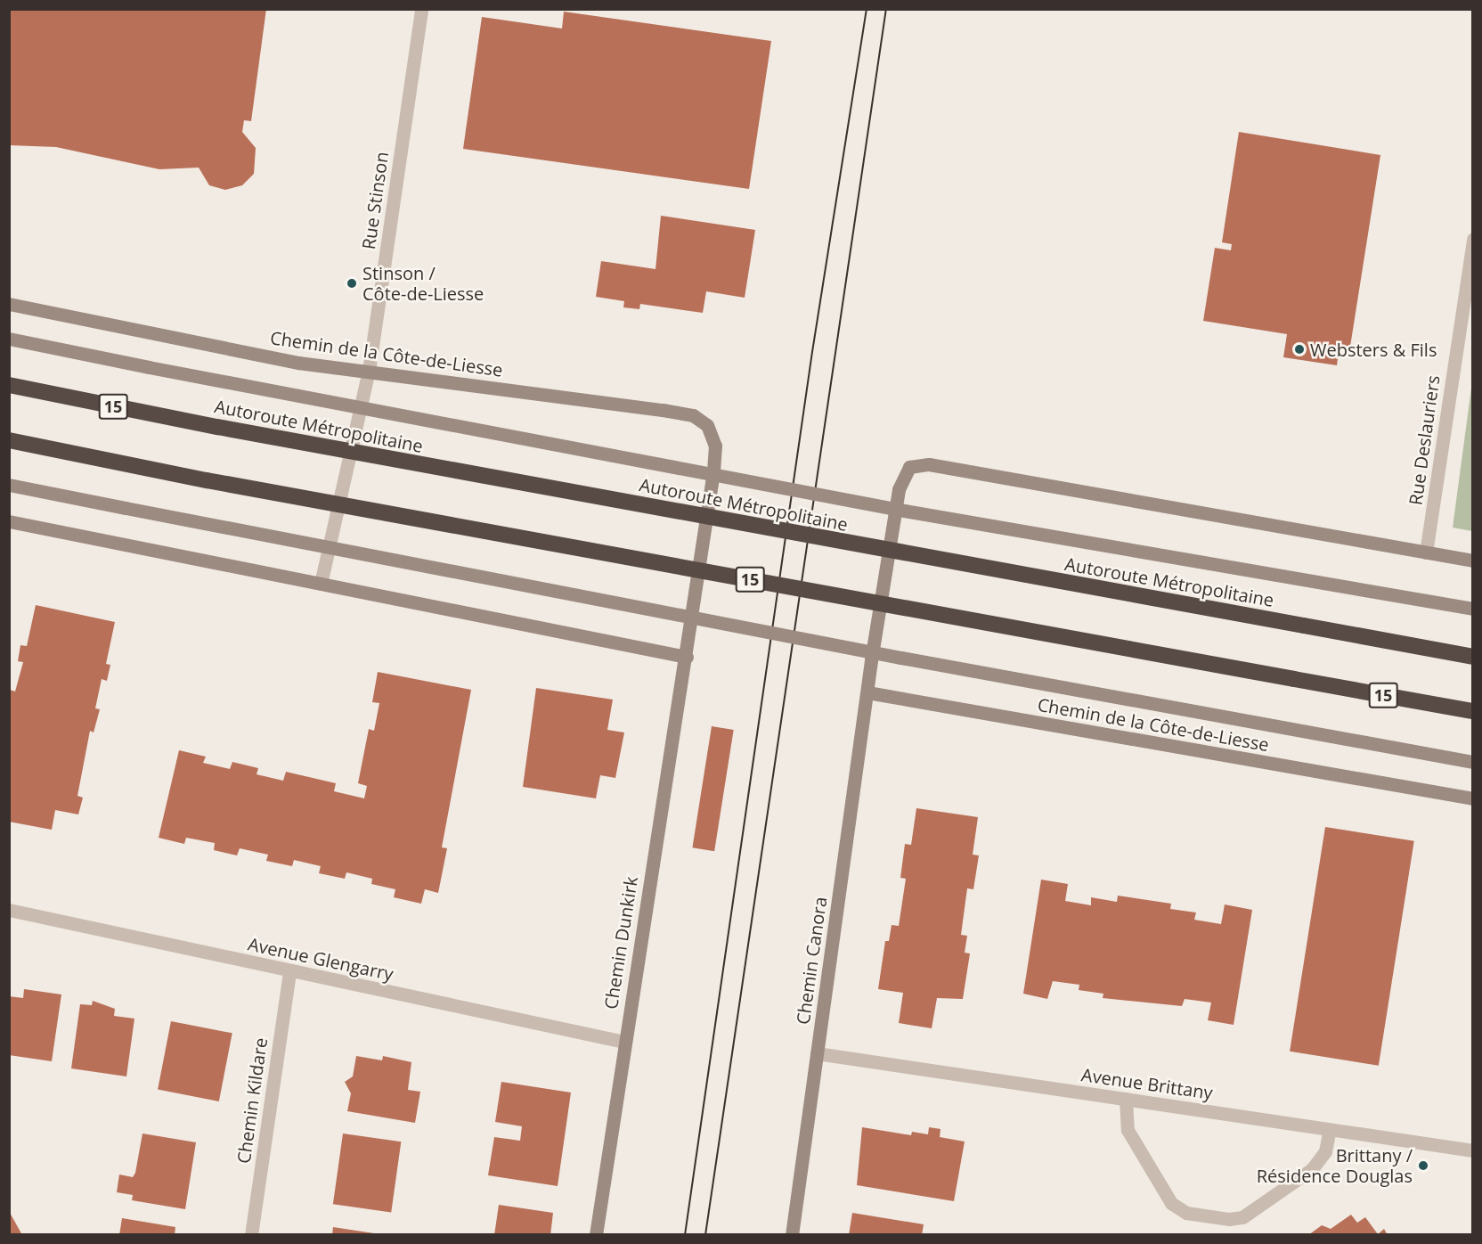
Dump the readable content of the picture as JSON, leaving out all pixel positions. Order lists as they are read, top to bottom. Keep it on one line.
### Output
{"streets":{"highway":["15","Autoroute Métropolitaine"],"street":["Rue Stinson","Chemin de la Côte-de-Liesse","Rue Deslauriers","Chemin Dunkirk","Avenue Glengarry","Chemin Canora","Avenue Brittany","Chemin Kildare"]},"crossings":[["Rue Stinson","Chemin de la Côte-de-Liesse"],["Chemin de la Côte-de-Liesse","Chemin Dunkirk"],["Chemin de la Côte-de-Liesse","Chemin Canora"],["Chemin Dunkirk","Avenue Glengarry"],["Avenue Glengarry","Chemin Kildare"],["Chemin Canora","Avenue Brittany"]],"places":["Stinson / Côte-de-Liesse","Websters & Fils","Brittany / Résidence Douglas"]}
